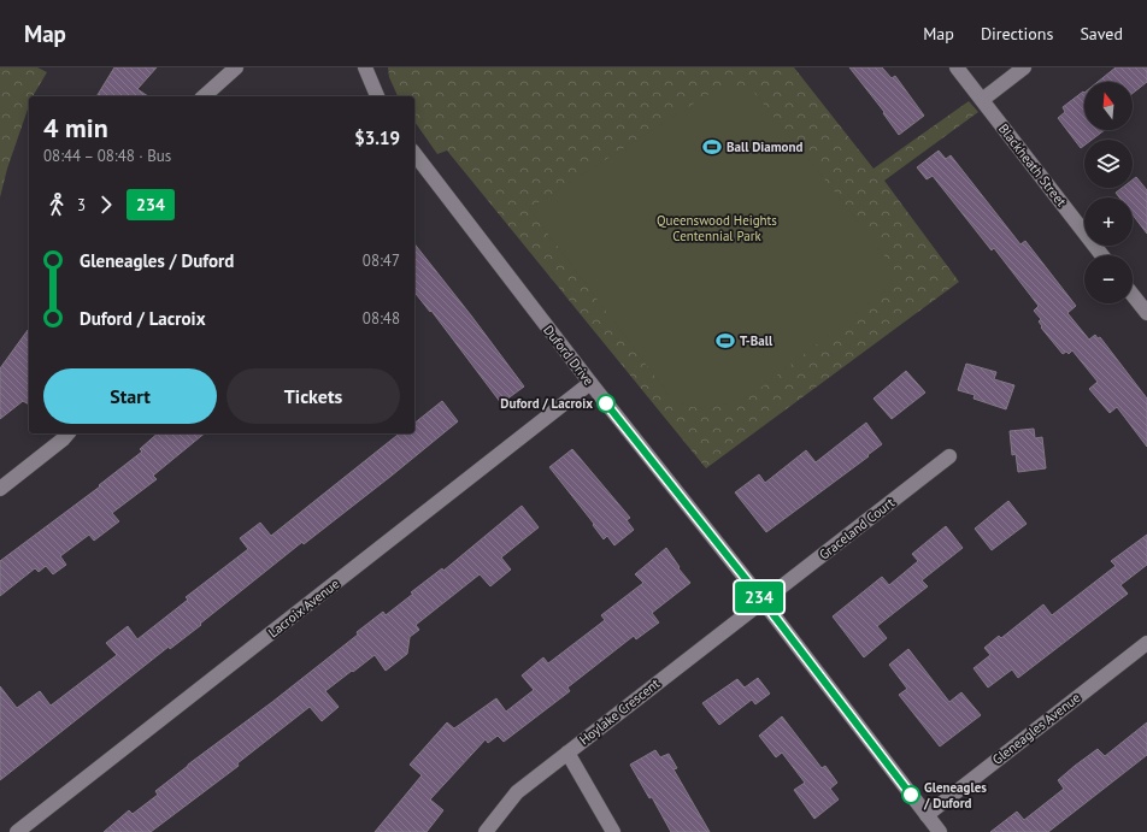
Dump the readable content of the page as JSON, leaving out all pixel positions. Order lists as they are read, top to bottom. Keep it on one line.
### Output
{"streets":{"street":["Blackheath Street","Duford Drive","Graceland Court","Lacroix Avenue","Hoylake Crescent","Gleneagles Avenue"]},"crossings":[["Duford Drive","Graceland Court"],["Duford Drive","Lacroix Avenue"],["Duford Drive","Hoylake Crescent"],["Duford Drive","Gleneagles Avenue"],["Graceland Court","Hoylake Crescent"]],"parks":["Queenswood Heights Centennial Park"],"places":{"sports":["Ball Diamond","T-Ball"],"other":["Duford / Lacroix","Gleneagles / Duford"]},"lines":["bus line 234"],"north":"top","page":{"header":"Map","nav":["Map","Directions","Saved"],"on_map":"234","map_buttons":["+","−"],"heading":["4 min","08:44 – 08:48 · Bus","$3.19"],"legs":["3","234"],"list":[{"name":"Gleneagles / Duford","value":"08:47"},{"name":"Duford / Lacroix","value":"08:48"}],"buttons":["Start","Tickets"]}}
